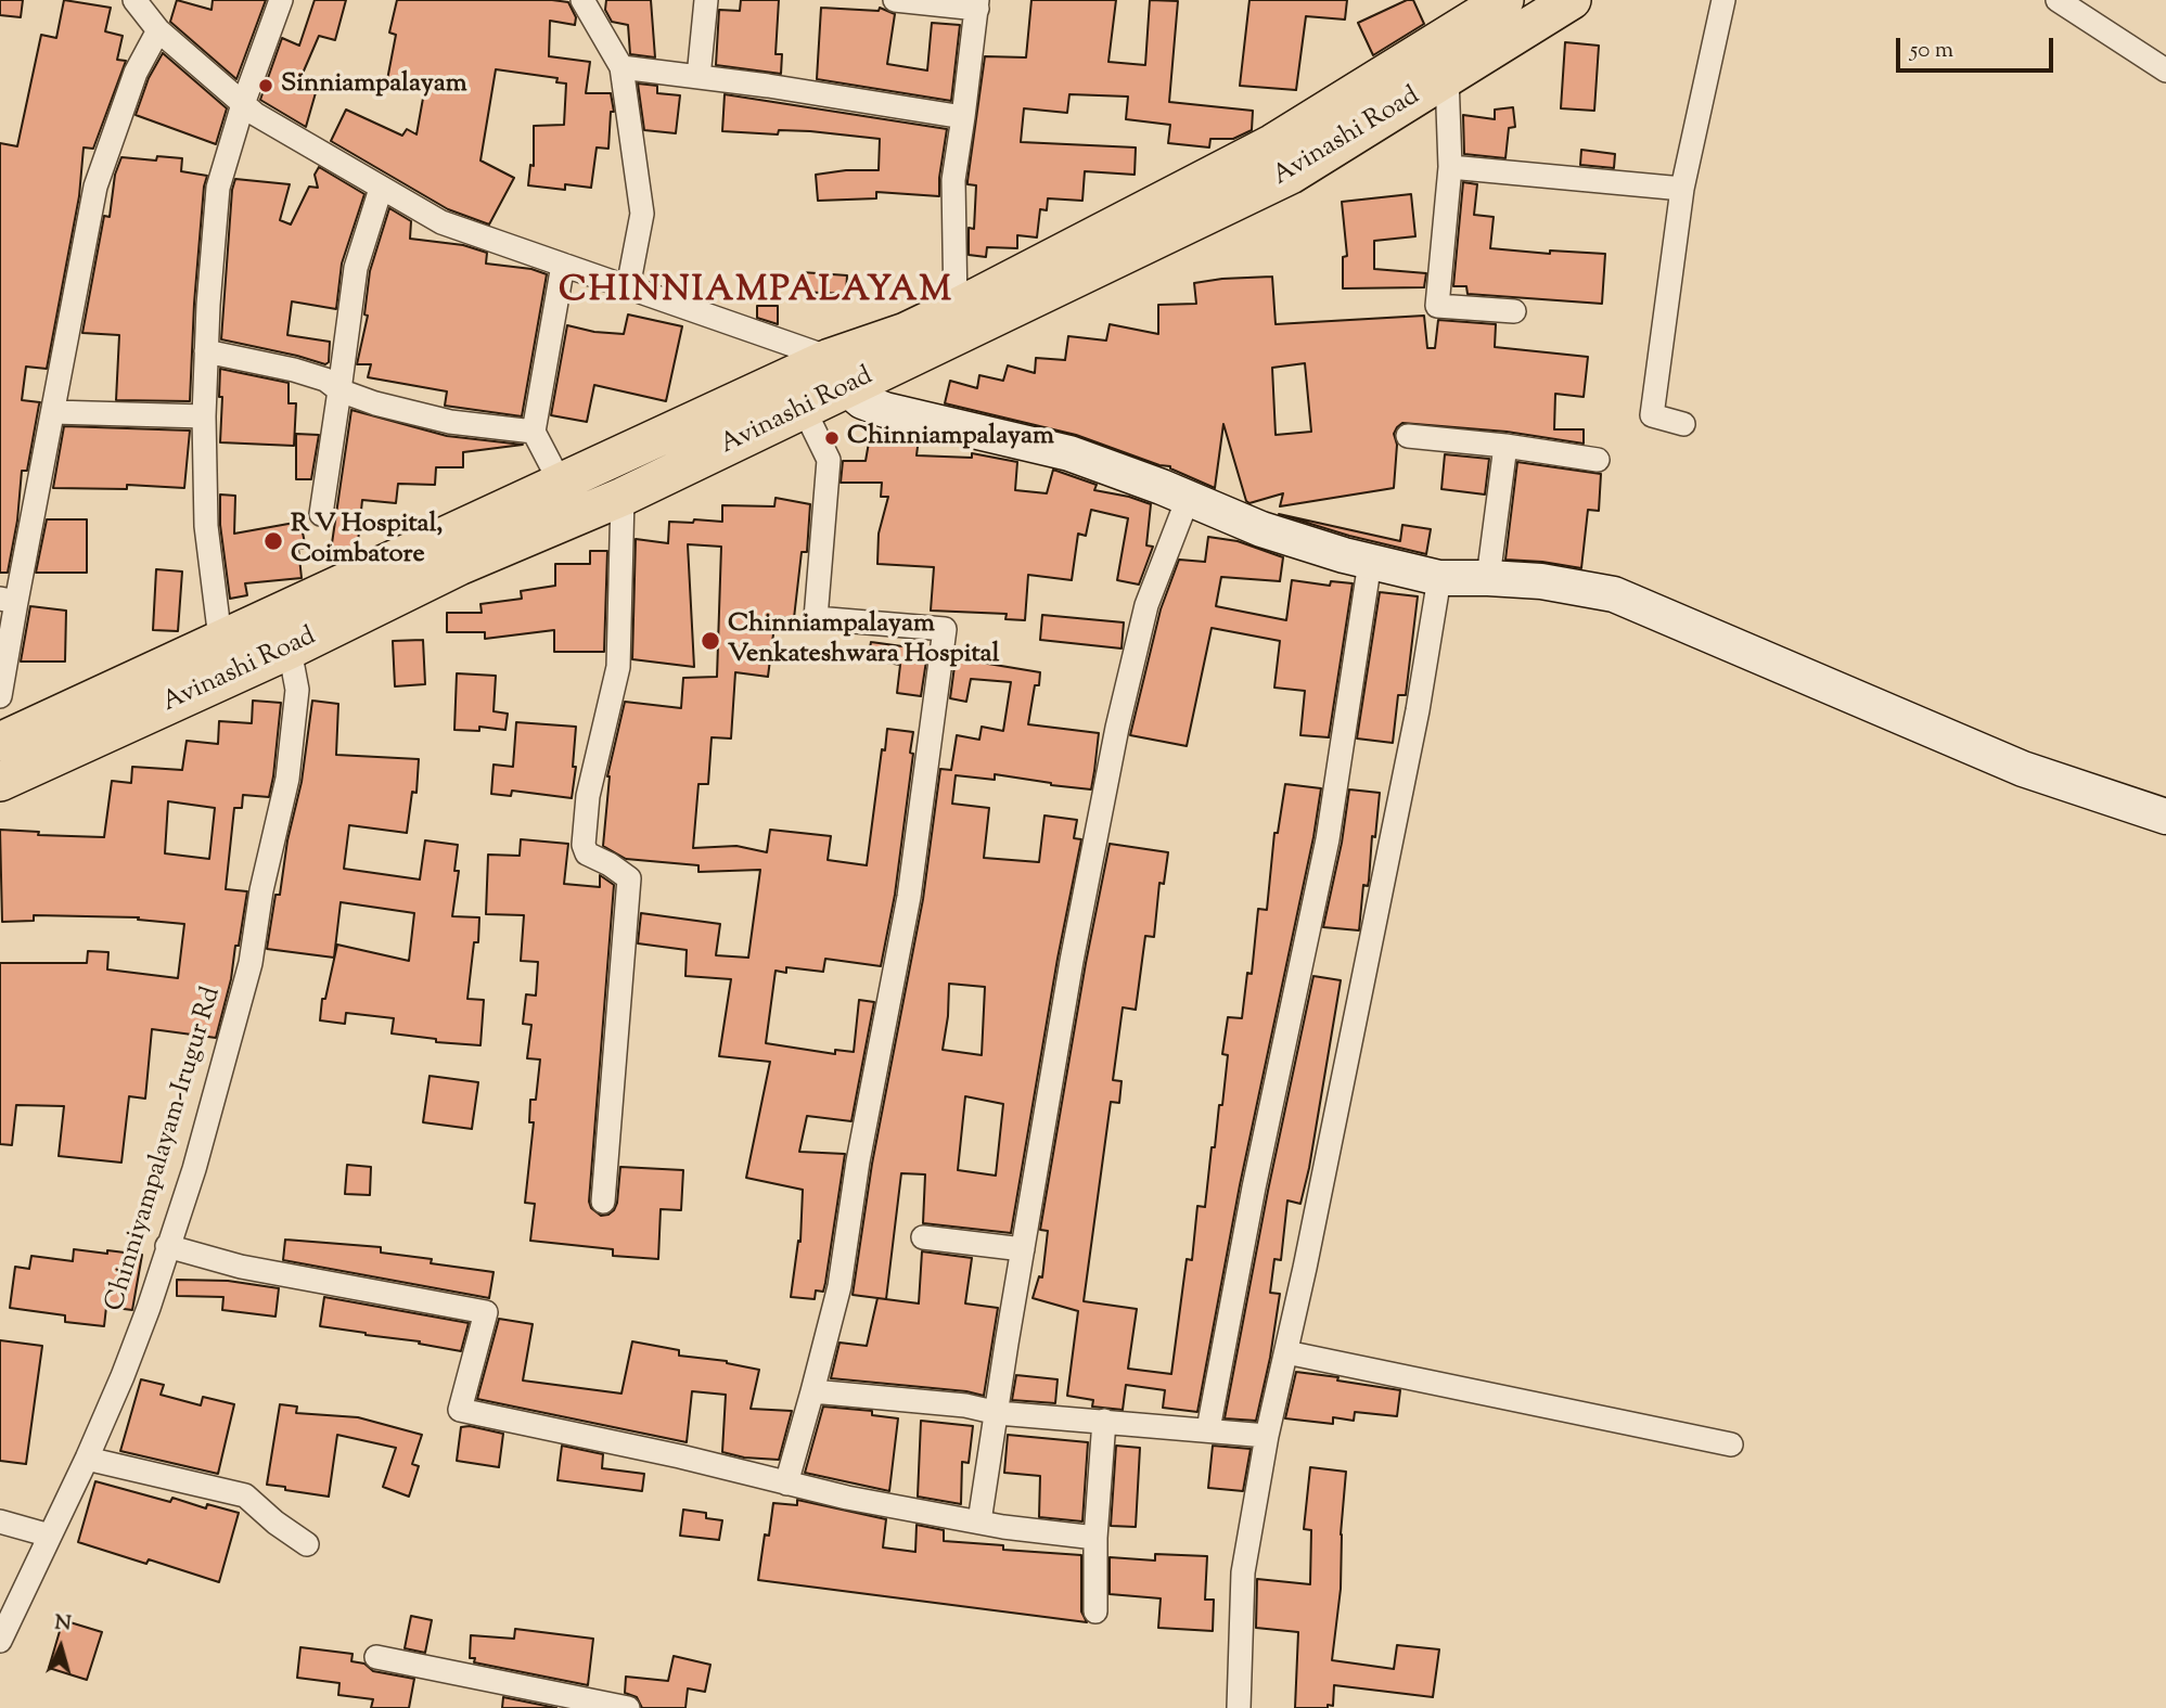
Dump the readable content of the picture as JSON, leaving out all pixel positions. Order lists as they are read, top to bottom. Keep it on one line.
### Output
{"streets":{"main road":["Avinashi Road"],"street":["Chinniyampalayam-Irugur Rd"]},"crossings":[["Avinashi Road","Chinniyampalayam-Irugur Rd"]],"districts":["CHINNIAMPALAYAM"],"places":["Sinniampalayam","Chinniampalayam","R V Hospital, Coimbatore","Chinniampalayam Venkateshwara Hospital"],"scale_bar":"50 m","north":"top"}
